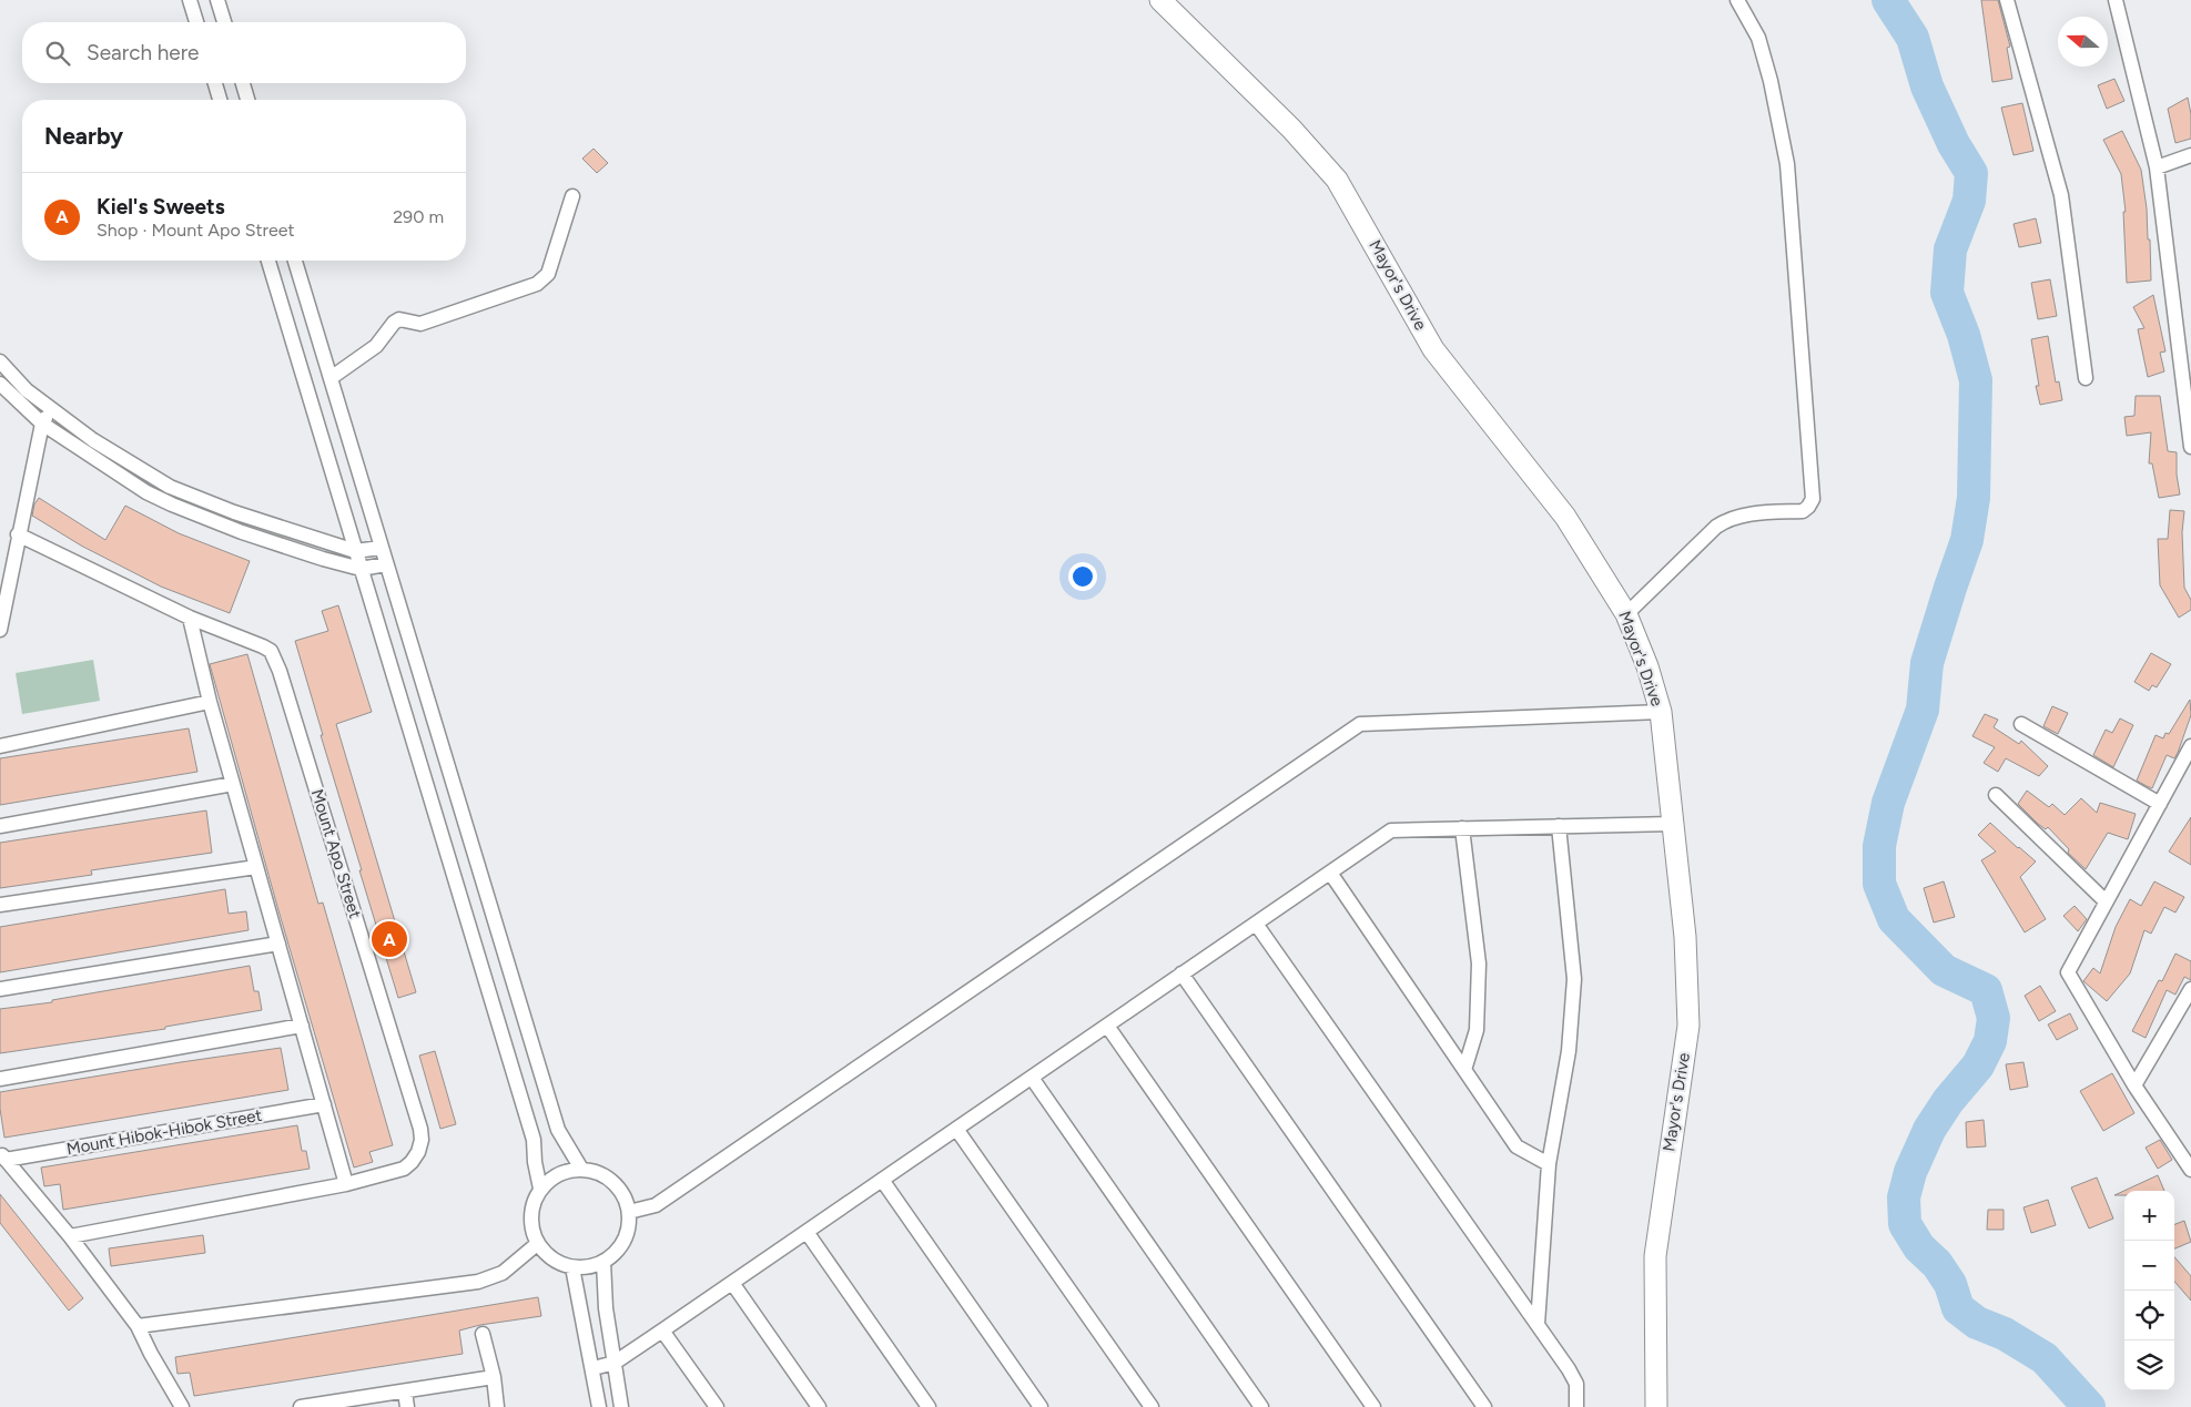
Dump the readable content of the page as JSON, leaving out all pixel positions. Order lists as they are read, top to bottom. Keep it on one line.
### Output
{"streets":{"street":["Mayor's Drive","Mount Apo Street","Mount Hibok-Hibok Street"]},"north":"left","page":{"search":"Search here","heading":"Nearby","list":[{"mark":"A","name":"Kiel's Sweets","note":"Shop · Mount Apo Street","value":"290 m"}],"pins":"A","map_buttons":["+","−"]}}
